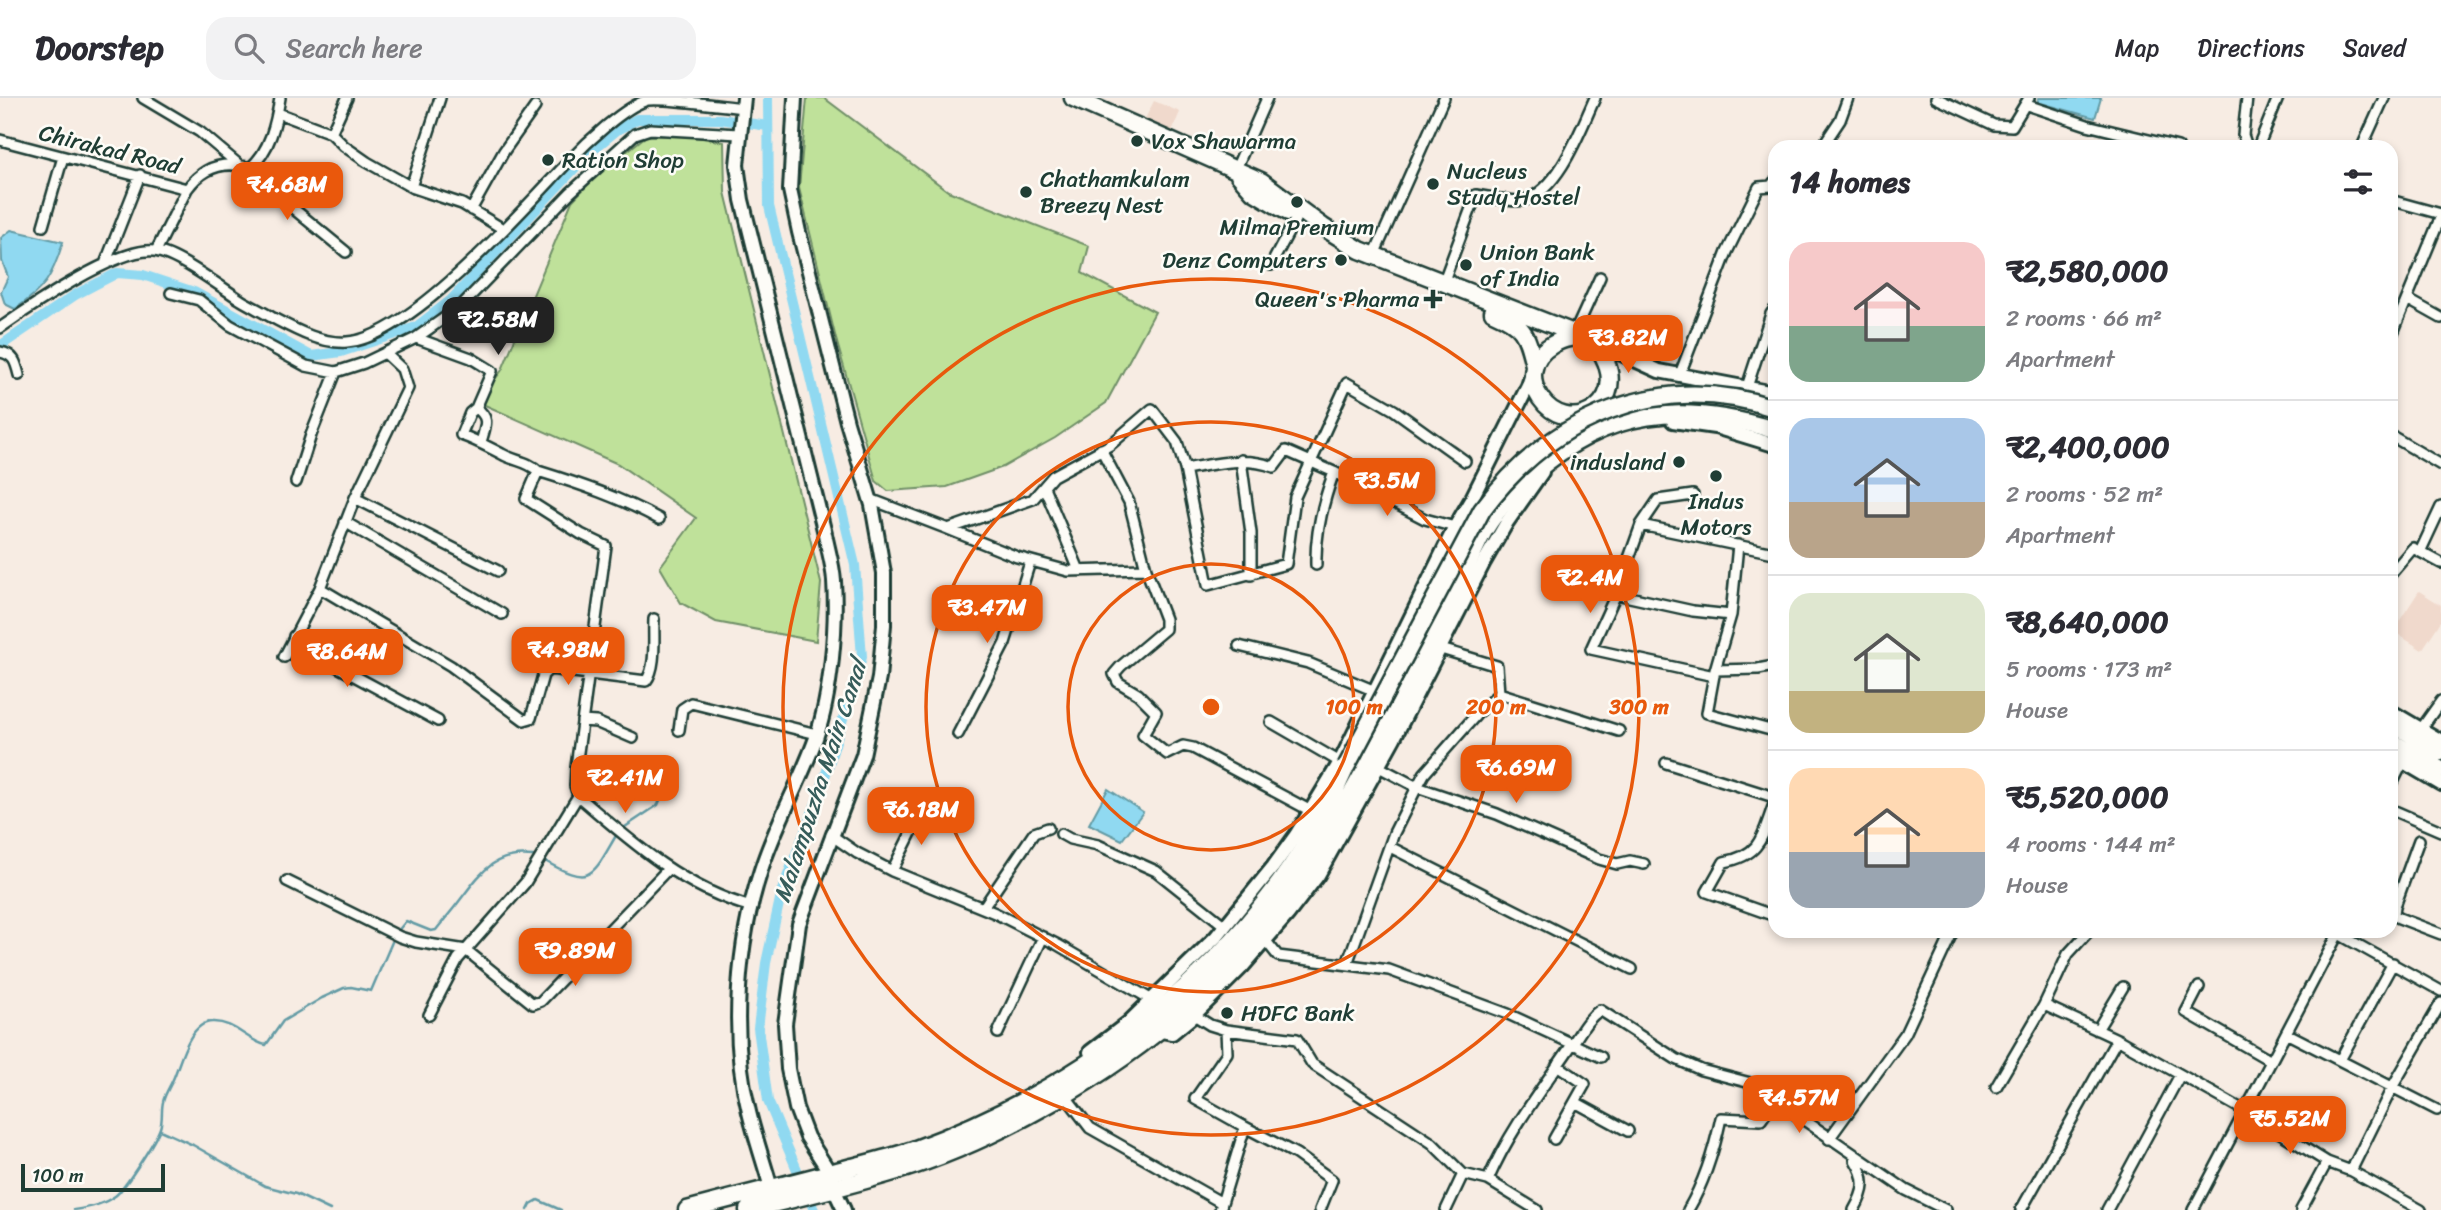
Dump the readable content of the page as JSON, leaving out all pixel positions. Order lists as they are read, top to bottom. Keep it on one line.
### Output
{"streets":{"street":["Chirakad Road"]},"water":["Malampuzha Main Canal"],"places":{"other":["Vox Shawarma","Ration Shop","Nucleus Study Hostel","Chathamkulam Breezy Nest","Milma Premium","Denz Computers","Union Bank of India","indusland","Indus Motors","HDFC Bank"],"health":["Queen's Pharma"]},"scale_bar":"100 m","page":{"header":"Doorstep","search":"Search here","nav":["Map","Directions","Saved"],"heading":"14 homes","price":["₹4.68M","₹2.58M","₹3.82M","₹3.5M","₹2.4M","₹3.47M","₹4.98M","₹8.64M","₹6.69M","₹2.41M","₹6.18M","₹9.89M","₹4.57M","₹5.52M"],"list":[{"name":"₹2,580,000","note":"2 rooms · 66 m² · Apartment"},{"name":"₹2,400,000","note":"2 rooms · 52 m² · Apartment"},{"name":"₹8,640,000","note":"5 rooms · 173 m² · House"},{"name":"₹5,520,000","note":"4 rooms · 144 m² · House"}],"scale":"100 m"},"rings":["100 m","200 m","300 m"]}
